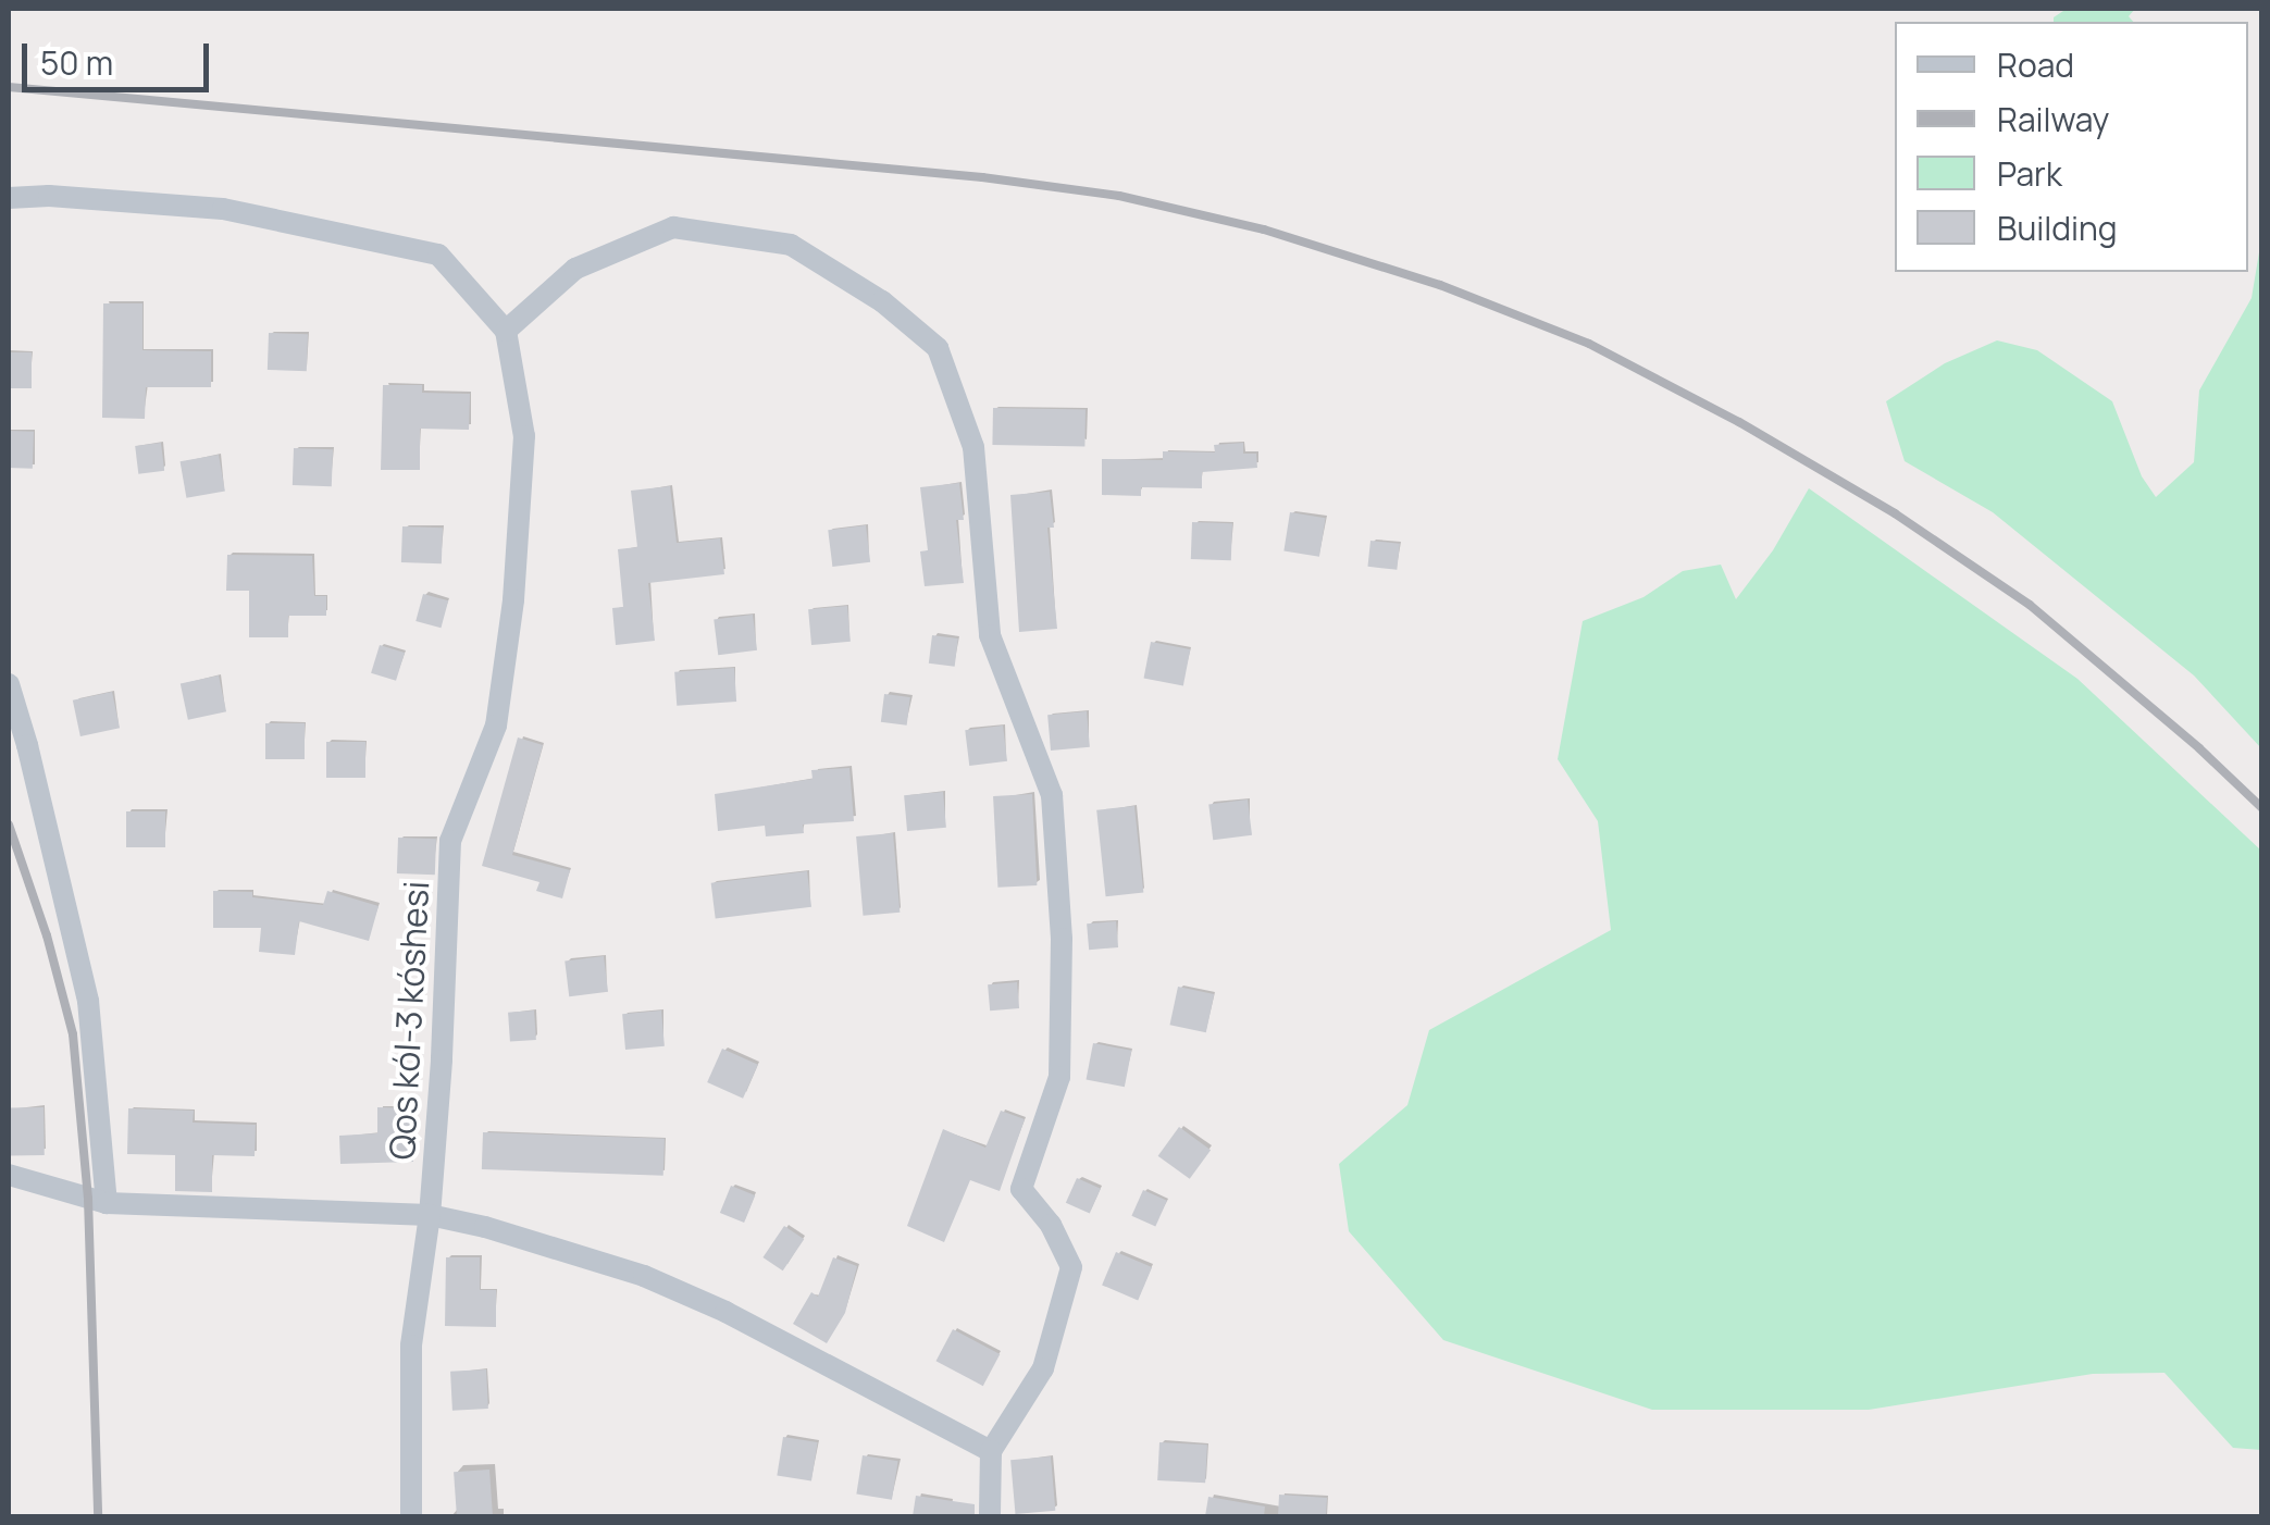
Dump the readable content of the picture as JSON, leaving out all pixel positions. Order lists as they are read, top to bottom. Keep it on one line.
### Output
{"streets":{"street":["Qos kól-3 kóshesi"]},"legend":["Road","Railway","Park","Building"],"scale_bar":"50 m"}
